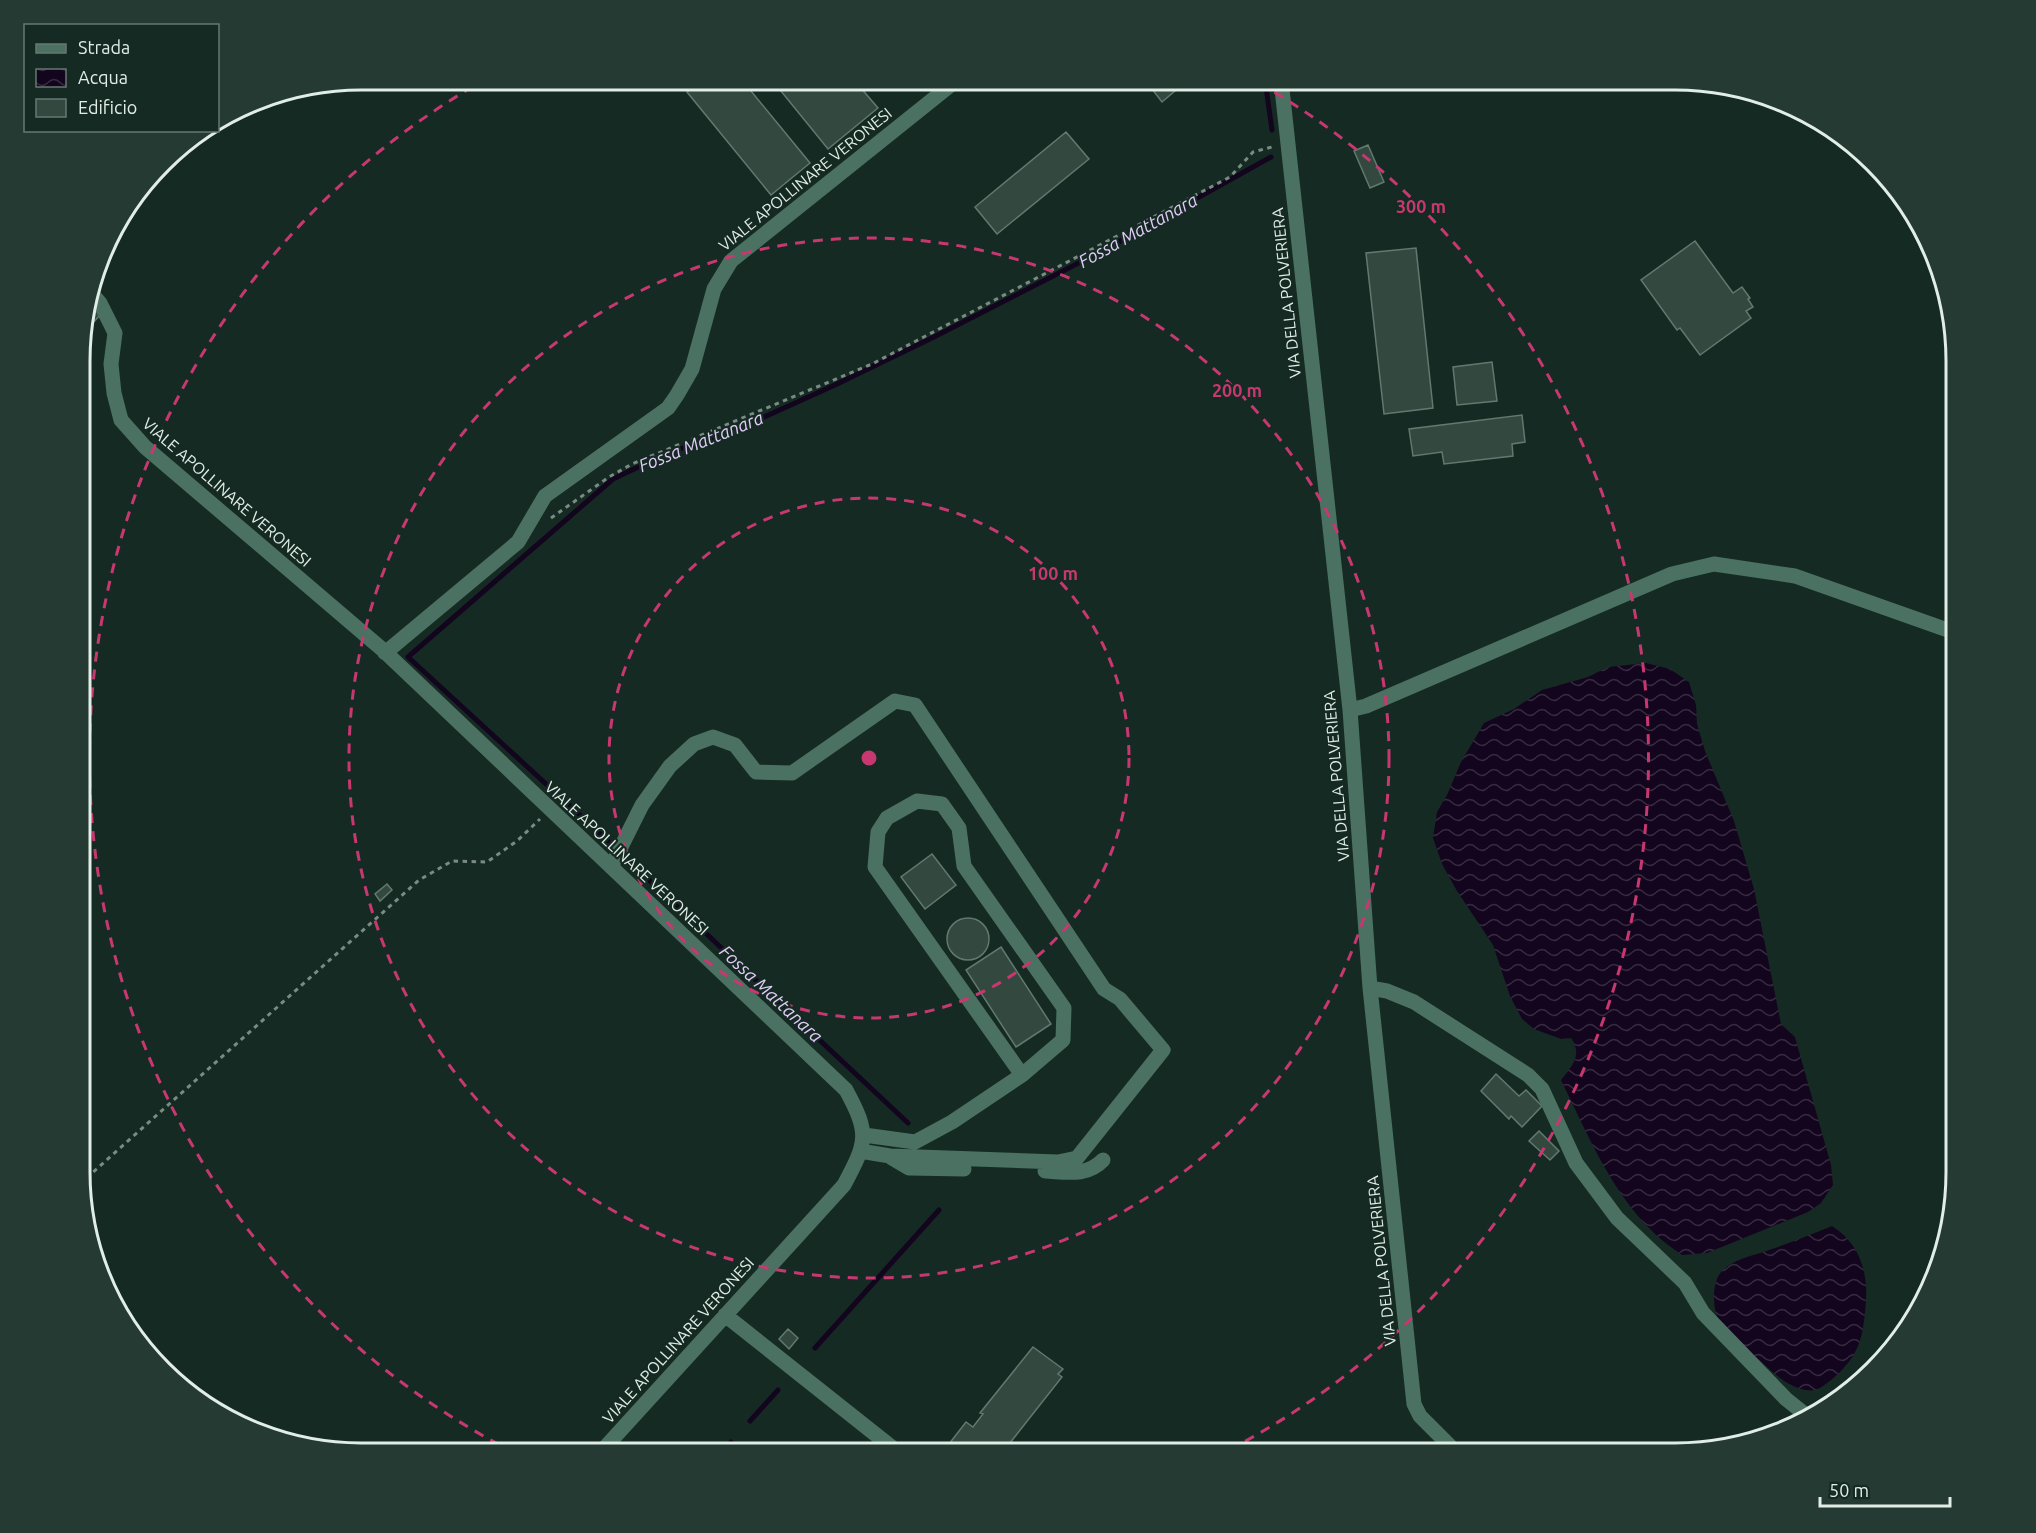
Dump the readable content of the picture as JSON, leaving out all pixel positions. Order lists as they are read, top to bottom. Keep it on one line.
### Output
{"streets":{"street":["VIALE APOLLINARE VERONESI","VIA DELLA POLVERIERA"]},"water":["Fossa Mattanara"],"legend":["Strada","Acqua","Edificio"],"scale_bar":"50 m","rings":["300 m","200 m","100 m"]}
